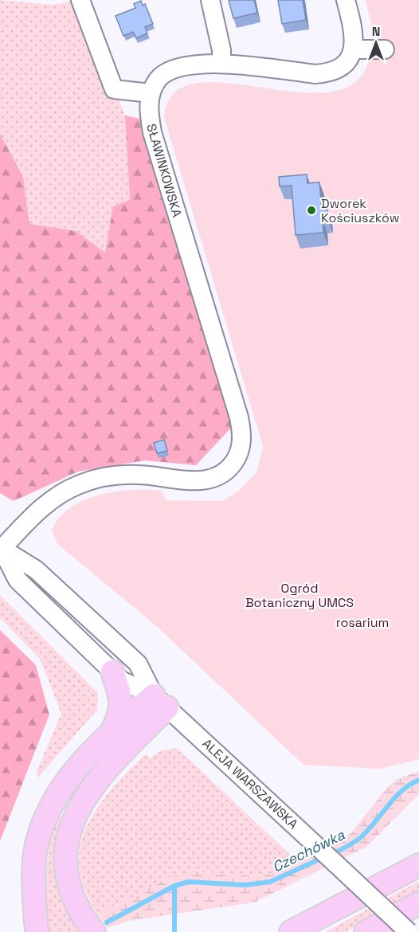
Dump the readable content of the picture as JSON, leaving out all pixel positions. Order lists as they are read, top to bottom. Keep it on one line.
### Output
{"streets":{"street":["SŁAWINKOWSKA","ALEJA WARSZAWSKA"]},"crossings":[["SŁAWINKOWSKA","ALEJA WARSZAWSKA"]],"water":["Czechówka"],"parks":["Ogród Botaniczny UMCS","rosarium"],"places":["Dworek Kościuszków"],"north":"top"}
